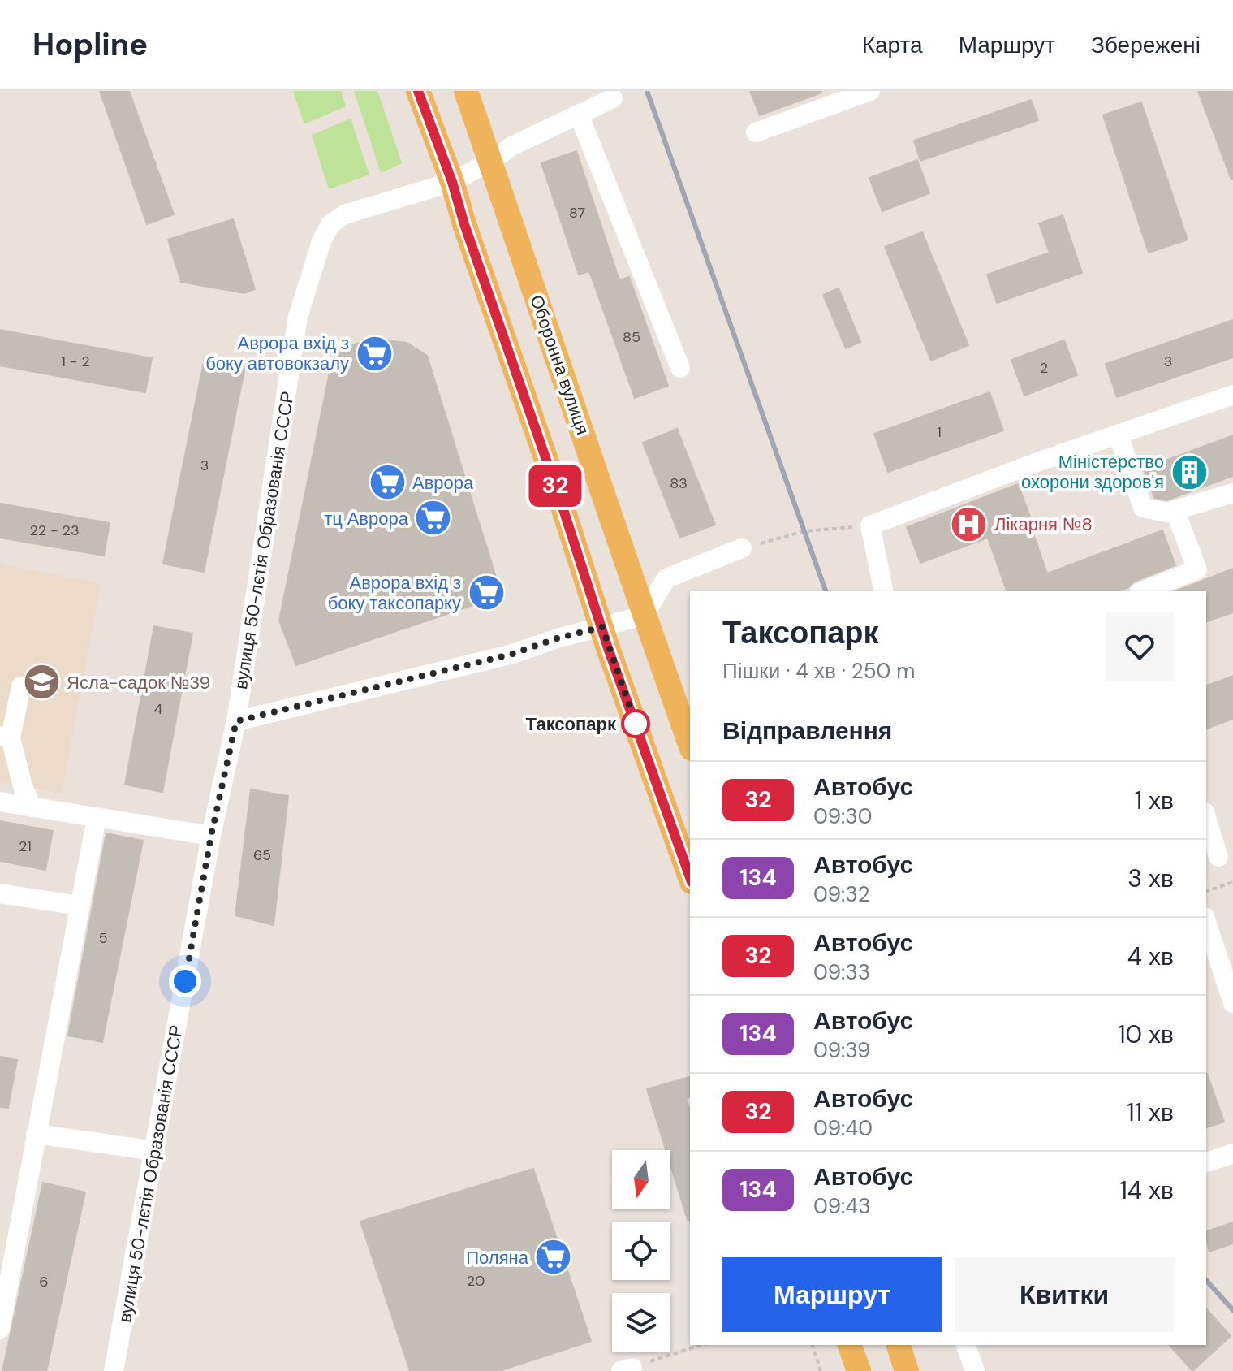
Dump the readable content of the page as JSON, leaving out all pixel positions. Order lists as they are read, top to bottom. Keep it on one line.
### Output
{"streets":{"main road":["Оборонна вулиця"],"street":["вулиця 50-лєтія Образованія СССР"]},"crossings":[["Оборонна вулиця","вулиця 50-лєтія Образованія СССР"]],"places":{"supermarket":["Аврора вхід з боку автовокзалу","Аврора","тц Аврора","Аврора вхід з боку таксопарку","Поляна"],"building":["Міністерство охорони здоров'я"],"hospital":["Лікарня №8"],"school or university":["Ясла-садок №39"],"other":["Таксопарк"]},"lines":["bus line 32"],"house_numbers":["87","85","1 - 2","3","2","1","3","83","22 - 23","4","21","65","5","20","6"],"north":"bottom","page":{"header":"Hopline","nav":["Карта","Маршрут","Збережені"],"on_map":"32","heading":[["Таксопарк","Пішки · 4 хв · 250 m"],"Відправлення"],"list":[{"mark":"32","name":"Автобус","note":"09:30","value":"1 хв"},{"mark":"134","name":"Автобус","note":"09:32","value":"3 хв"},{"mark":"32","name":"Автобус","note":"09:33","value":"4 хв"},{"mark":"134","name":"Автобус","note":"09:39","value":"10 хв"},{"mark":"32","name":"Автобус","note":"09:40","value":"11 хв"},{"mark":"134","name":"Автобус","note":"09:43","value":"14 хв"}],"buttons":["Маршрут","Квитки"]}}
